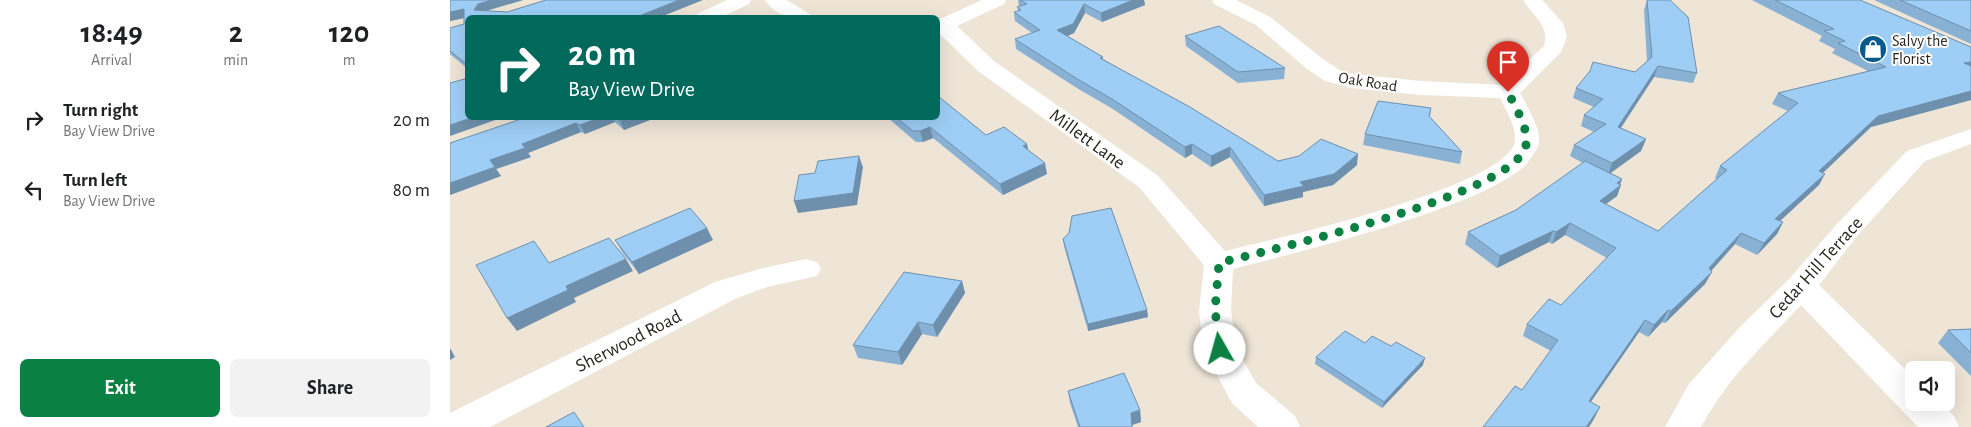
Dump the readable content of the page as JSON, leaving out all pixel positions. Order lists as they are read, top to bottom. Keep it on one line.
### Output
{"streets":{"street":["Oak Road","Millett Lane","Cedar Hill Terrace","Sherwood Road"]},"places":{"shop":["Salvy the Florist"]},"page":{"eta":["18:49","Arrival","2","min","120","m"],"turn":["20 m","Bay View Drive"],"list":[{"name":"Turn right","note":"Bay View Drive","value":"20 m"},{"name":"Turn left","note":"Bay View Drive","value":"80 m"}],"buttons":["Exit","Share"]}}
